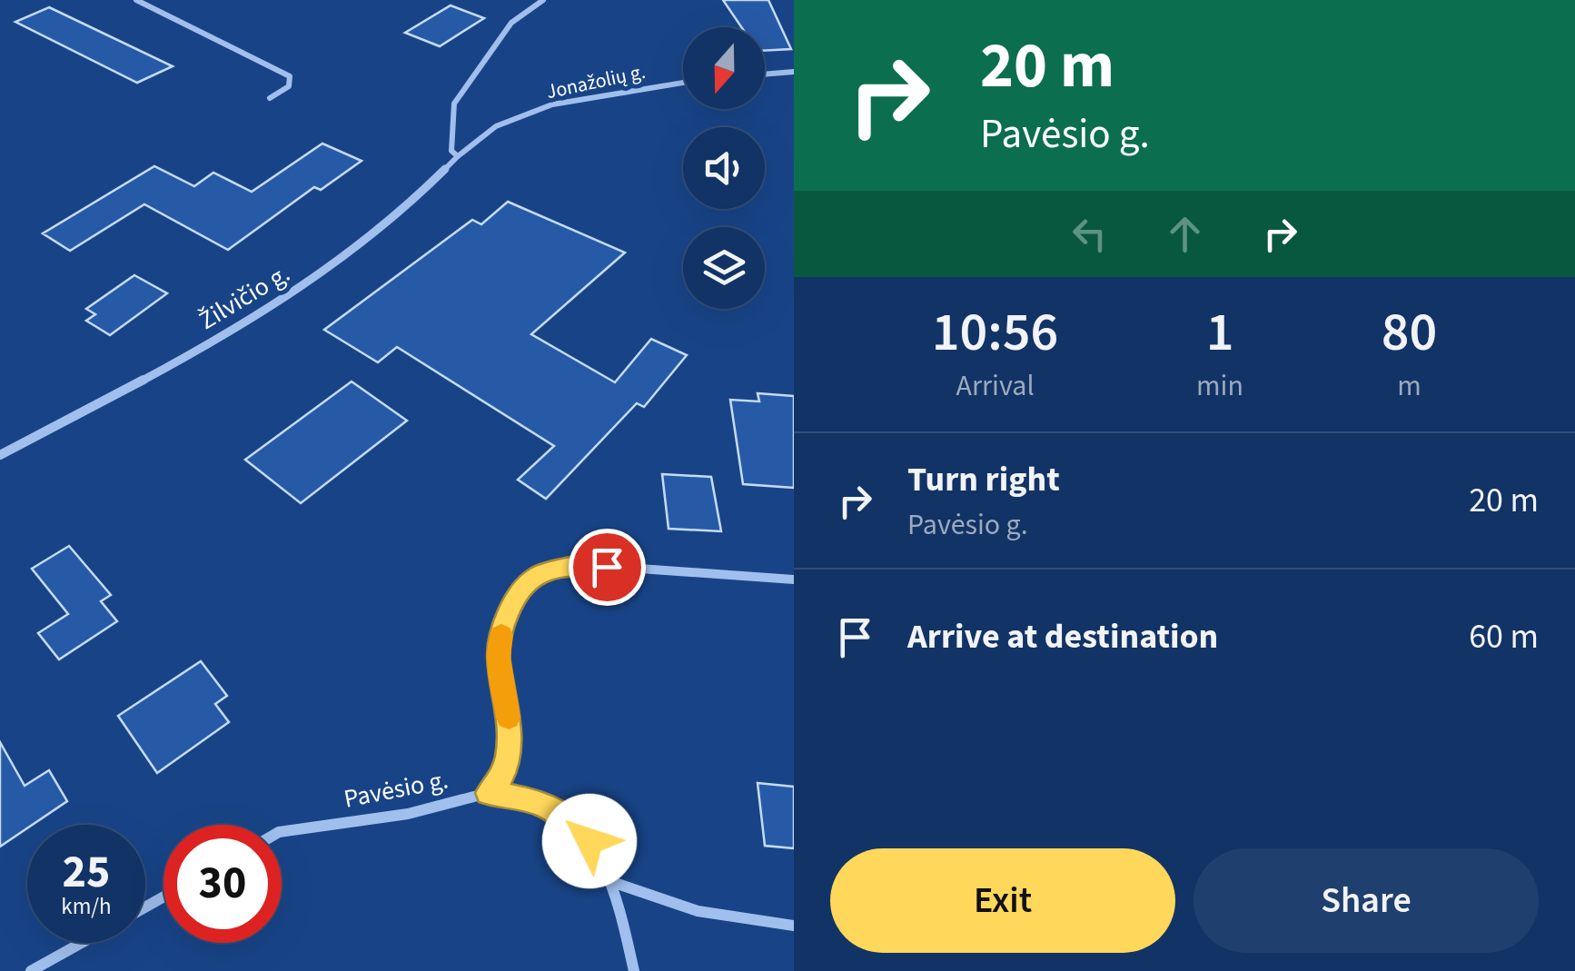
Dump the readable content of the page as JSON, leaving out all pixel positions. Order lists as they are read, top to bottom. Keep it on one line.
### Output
{"streets":{"street":["Jonažolių g.","Žilvičio g.","Pavėsio g."]},"crossings":[["Jonažolių g.","Žilvičio g."]],"north":"bottom","page":{"turn":["20 m","Pavėsio g."],"eta":["10:56","Arrival","1","min","80","m"],"list":[{"name":"Turn right","note":"Pavėsio g.","value":"20 m"},{"name":"Arrive at destination","value":"60 m"}],"speed":"25 km/h","limit":"30","buttons":["Exit","Share"]}}
